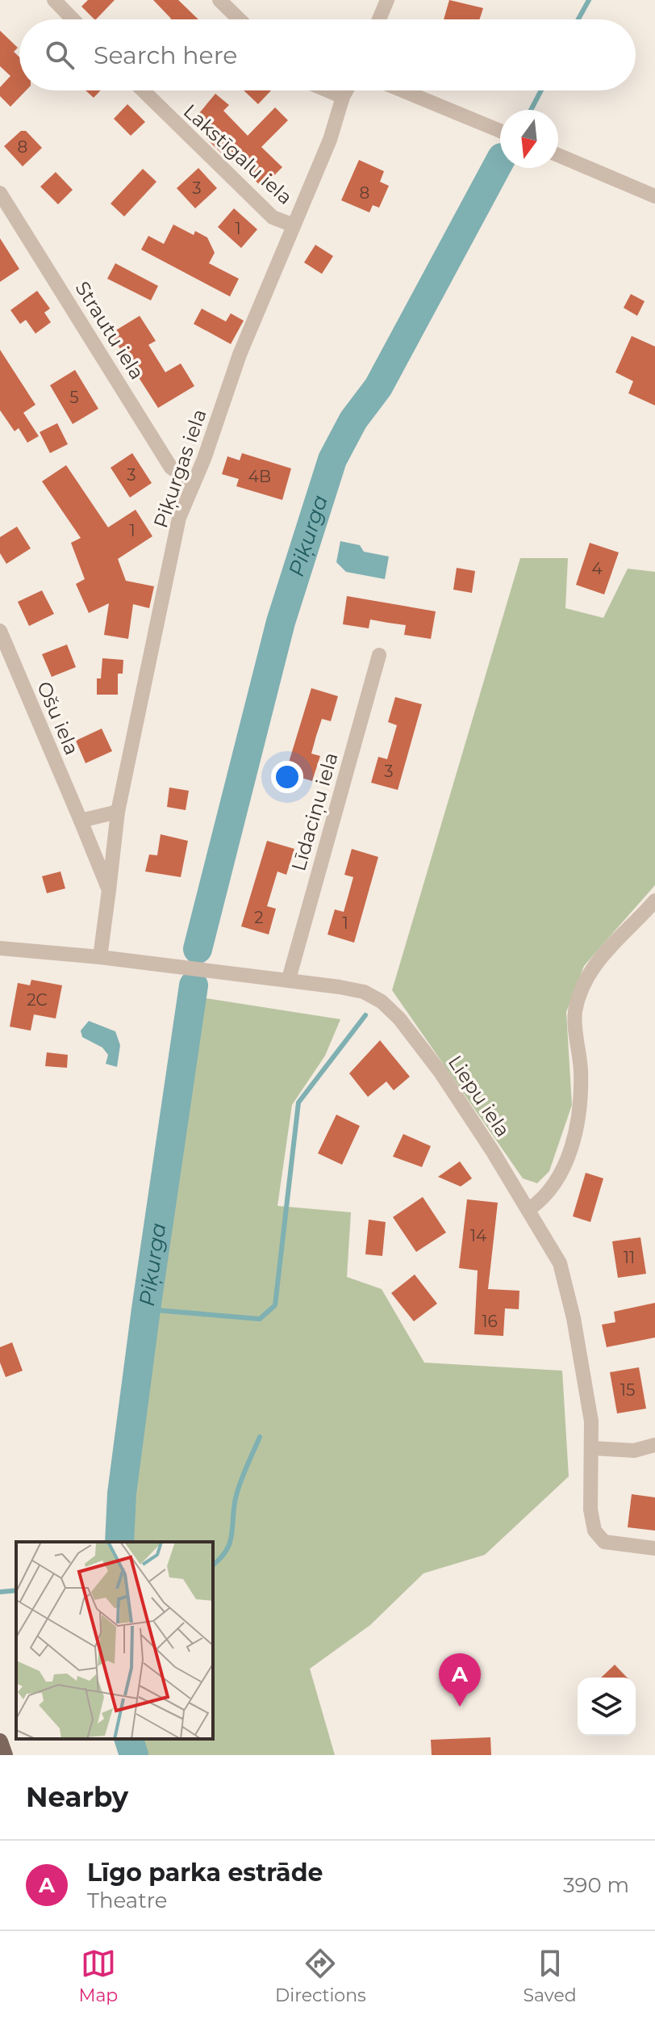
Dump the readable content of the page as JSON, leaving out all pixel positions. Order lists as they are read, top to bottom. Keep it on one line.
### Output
{"streets":{"street":["Lakstīgalu iela","Strautu iela","Piķurgas iela","Ošu iela","Līdaciņu iela","Liepu iela"]},"crossings":[["Lakstīgalu iela","Piķurgas iela"],["Strautu iela","Piķurgas iela"],["Piķurgas iela","Ošu iela"],["Ošu iela","Liepu iela"],["Līdaciņu iela","Liepu iela"]],"water":["Piķurga"],"house_numbers":["8","3","8","1","5","3","4B","1","4","3","2","1","2C","14","11","16","15"],"north":"bottom","page":{"search":"Search here","pins":"A","heading":"Nearby","list":[{"mark":"A","name":"Līgo parka estrāde","note":"Theatre","value":"390 m"}],"nav":["Map","Directions","Saved"]}}
